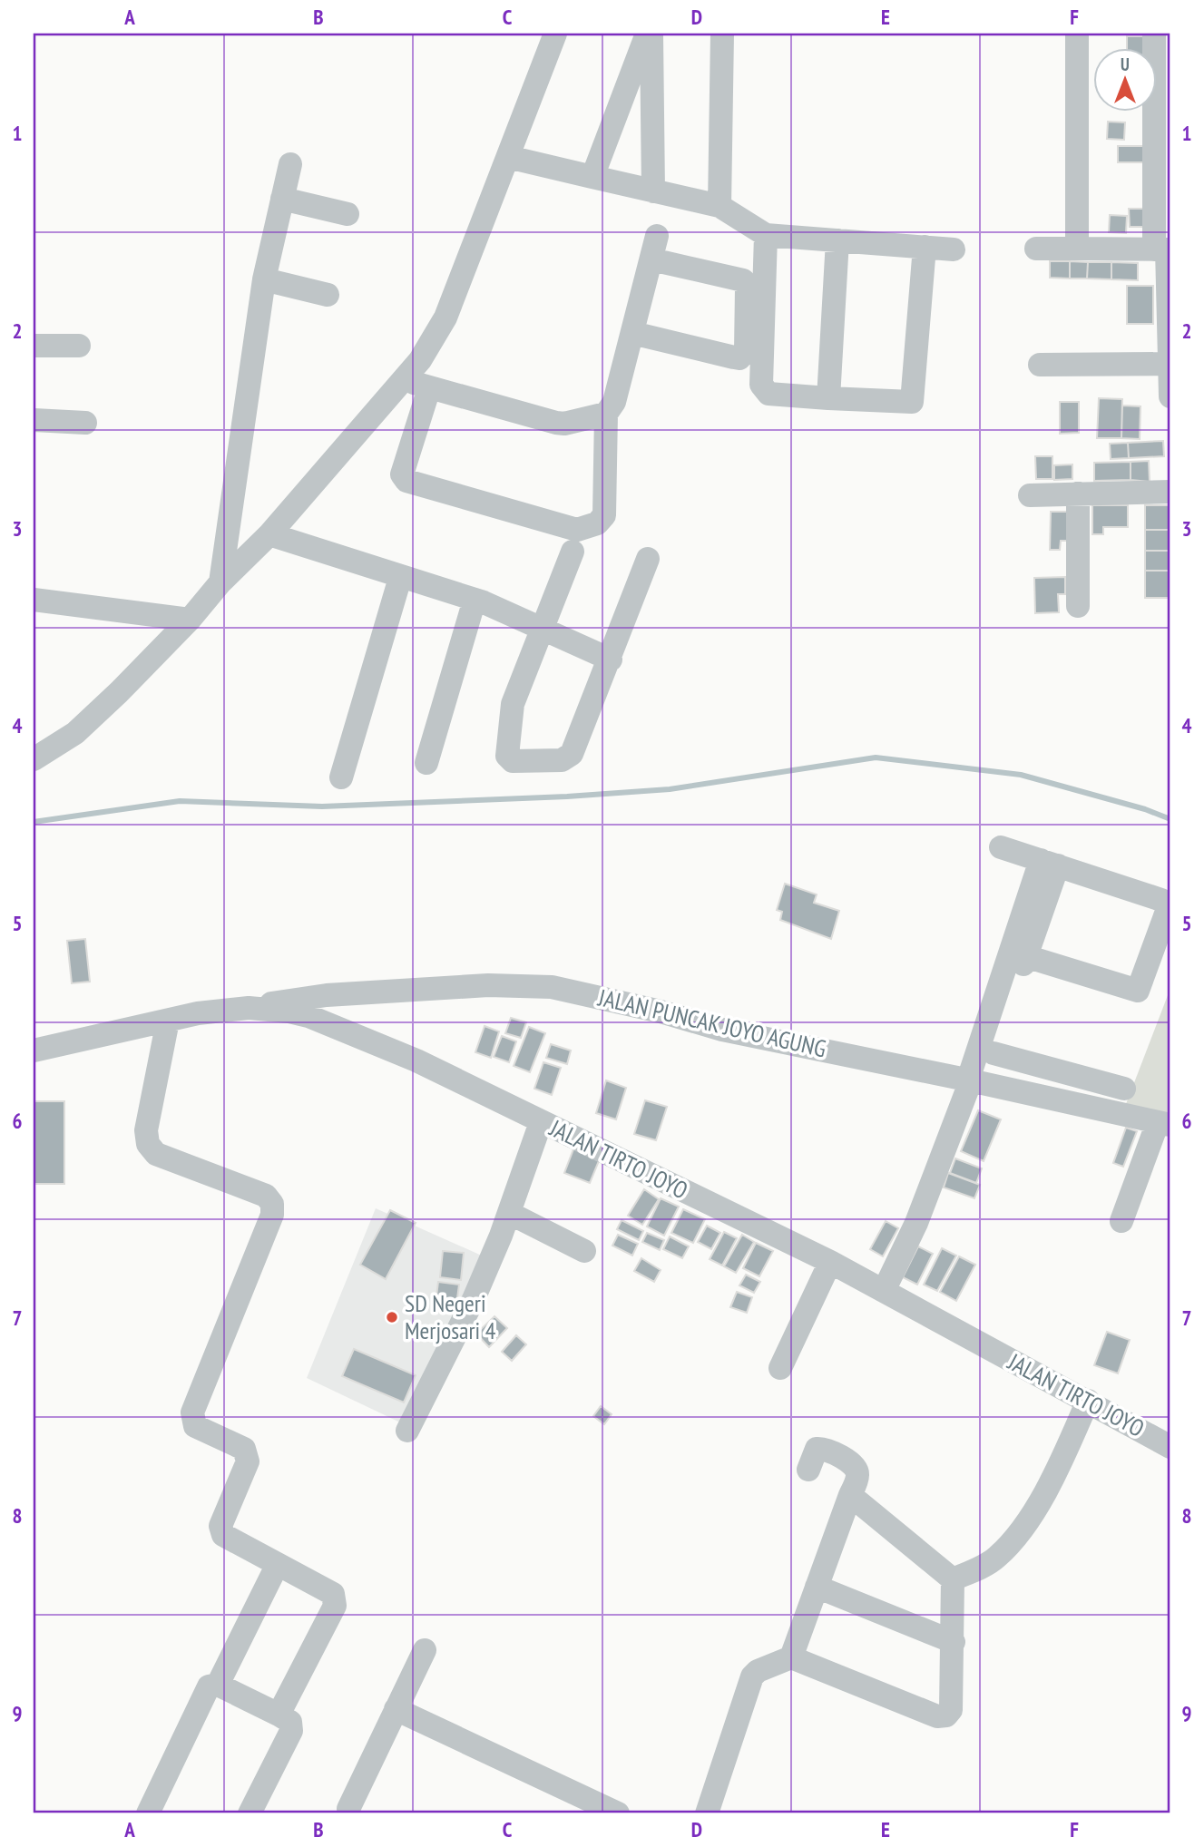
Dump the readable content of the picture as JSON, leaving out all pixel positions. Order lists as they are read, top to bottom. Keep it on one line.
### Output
{"streets":{"street":["JALAN PUNCAK JOYO AGUNG","JALAN TIRTO JOYO"]},"crossings":[["JALAN PUNCAK JOYO AGUNG","JALAN TIRTO JOYO"]],"places":["SD Negeri Merjosari 4"],"north":"top","grid":{"columns":["A","B","C","D","E","F"],"rows":["1","2","3","4","5","6","7","8","9"]}}
